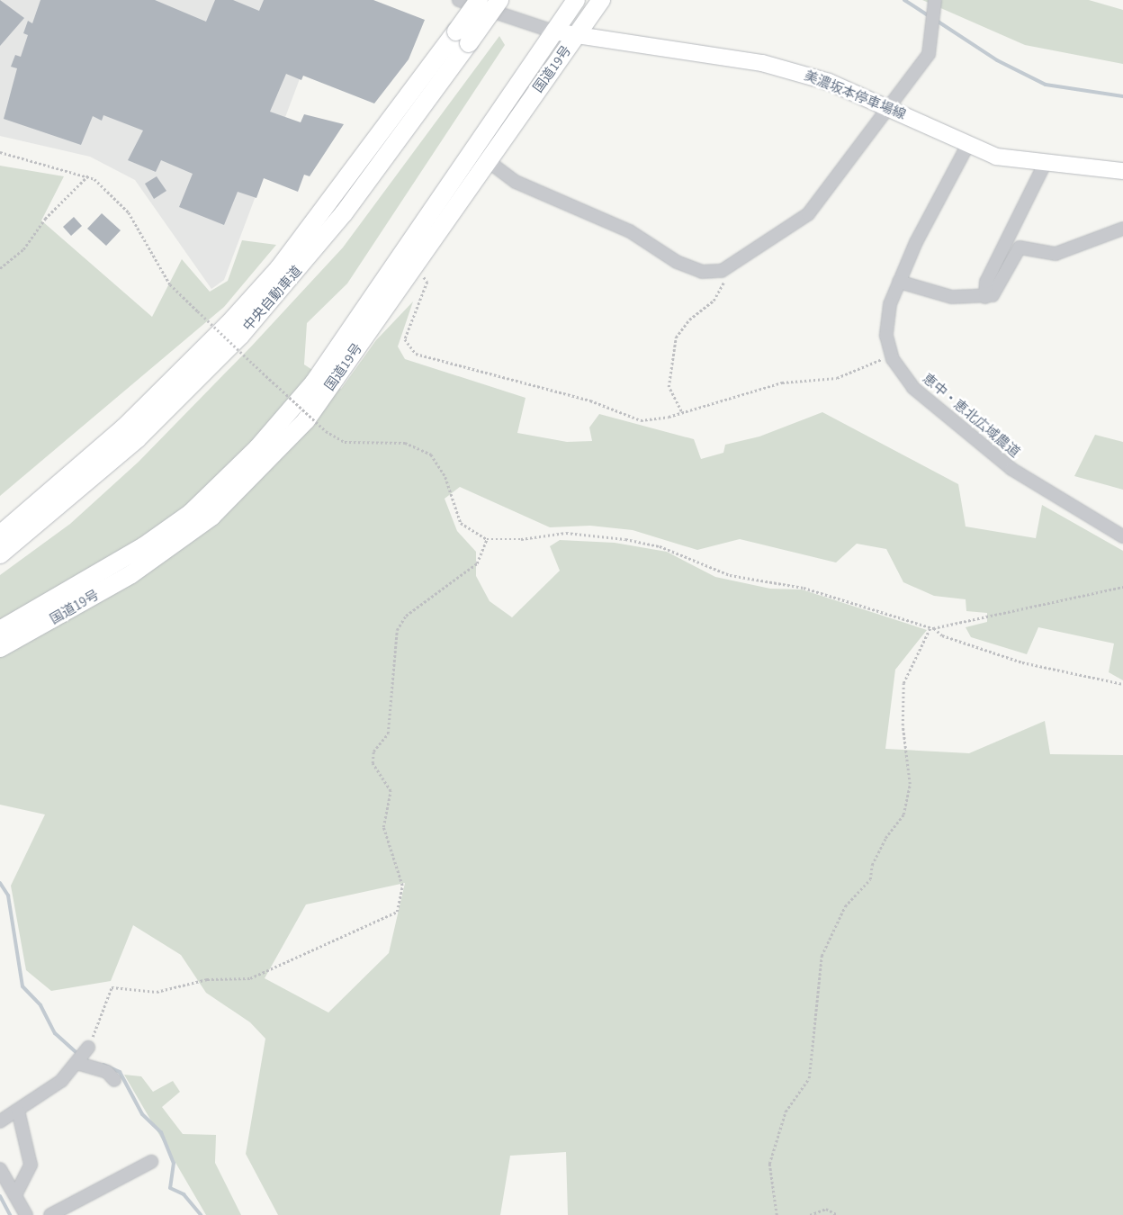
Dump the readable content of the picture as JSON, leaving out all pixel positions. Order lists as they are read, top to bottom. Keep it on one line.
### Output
{"streets":{"highway":["国道19号","中央自動車道"],"main road":["美濃坂本停車場線"],"street":["恵中・恵北広域農道"]},"crossings":[["国道19号","美濃坂本停車場線"],["美濃坂本停車場線","恵中・恵北広域農道"]]}
